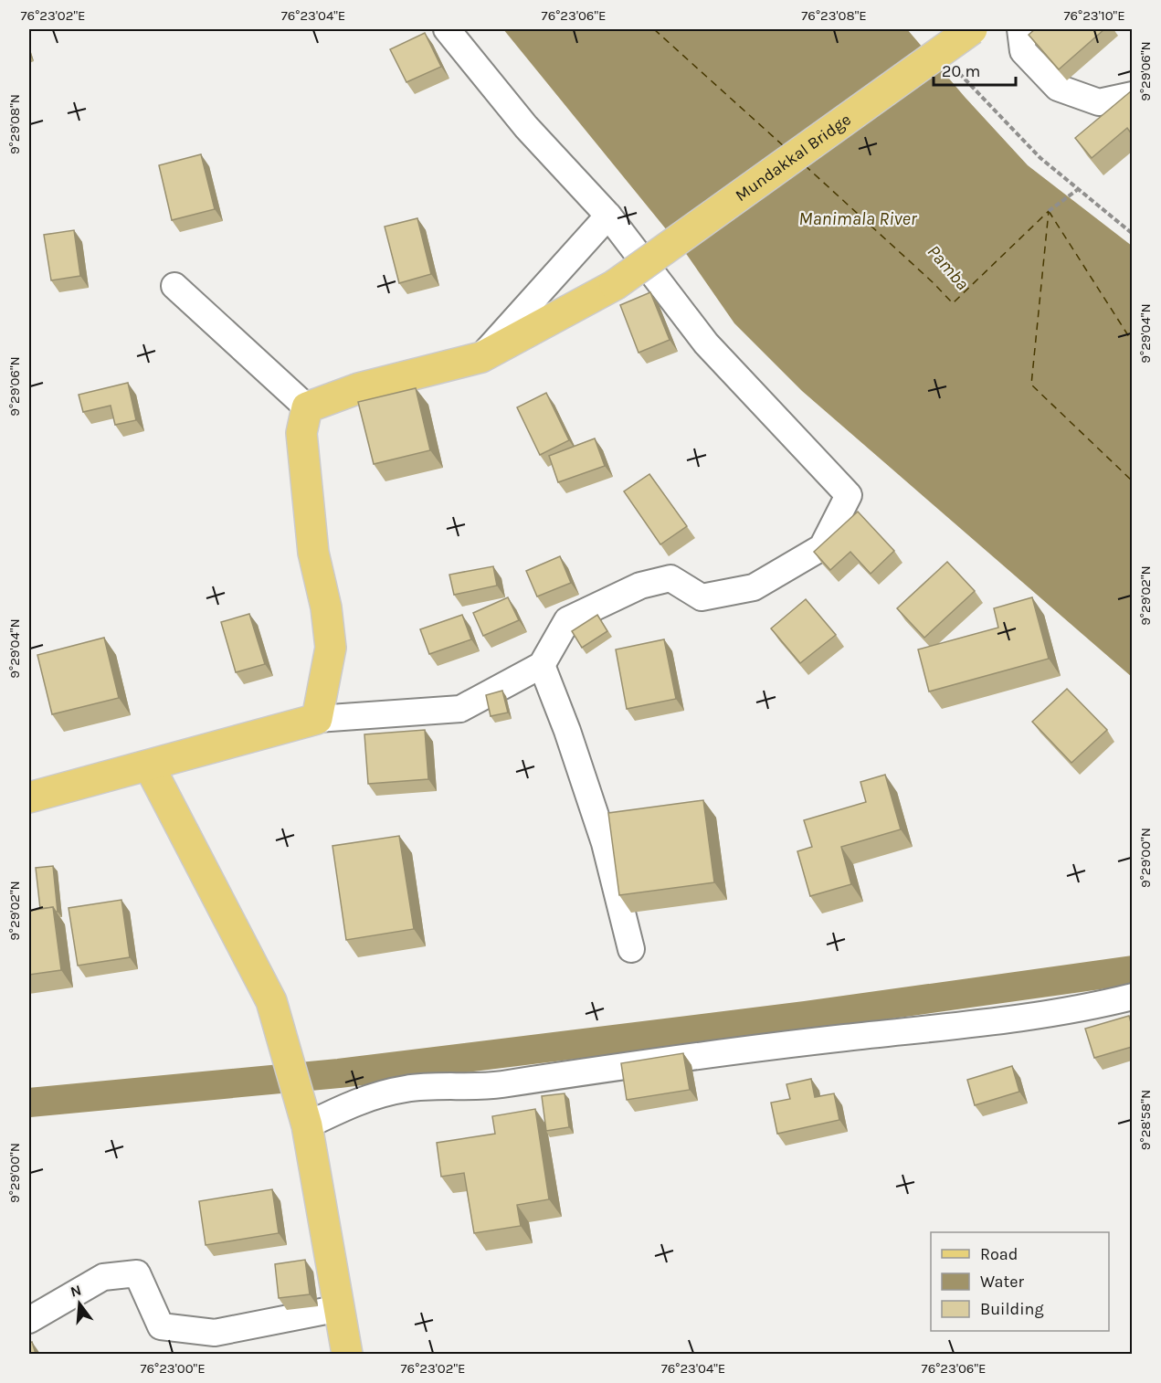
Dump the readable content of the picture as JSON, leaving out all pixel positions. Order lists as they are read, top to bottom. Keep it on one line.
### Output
{"streets":{"main road":["Mundakkal Bridge"]},"water":["Manimala River","Pamba"],"legend":["Road","Water","Building"],"scale_bar":"20 m","north":"top","coordinates":["76°23'02\"E","76°23'04\"E","76°23'06\"E","76°23'08\"E","76°23'10\"E","9°29'06\"N","9°29'08\"N","9°29'04\"N","9°29'02\"N","9°29'00\"N","9°28'58\"N","76°23'00\"E"]}
